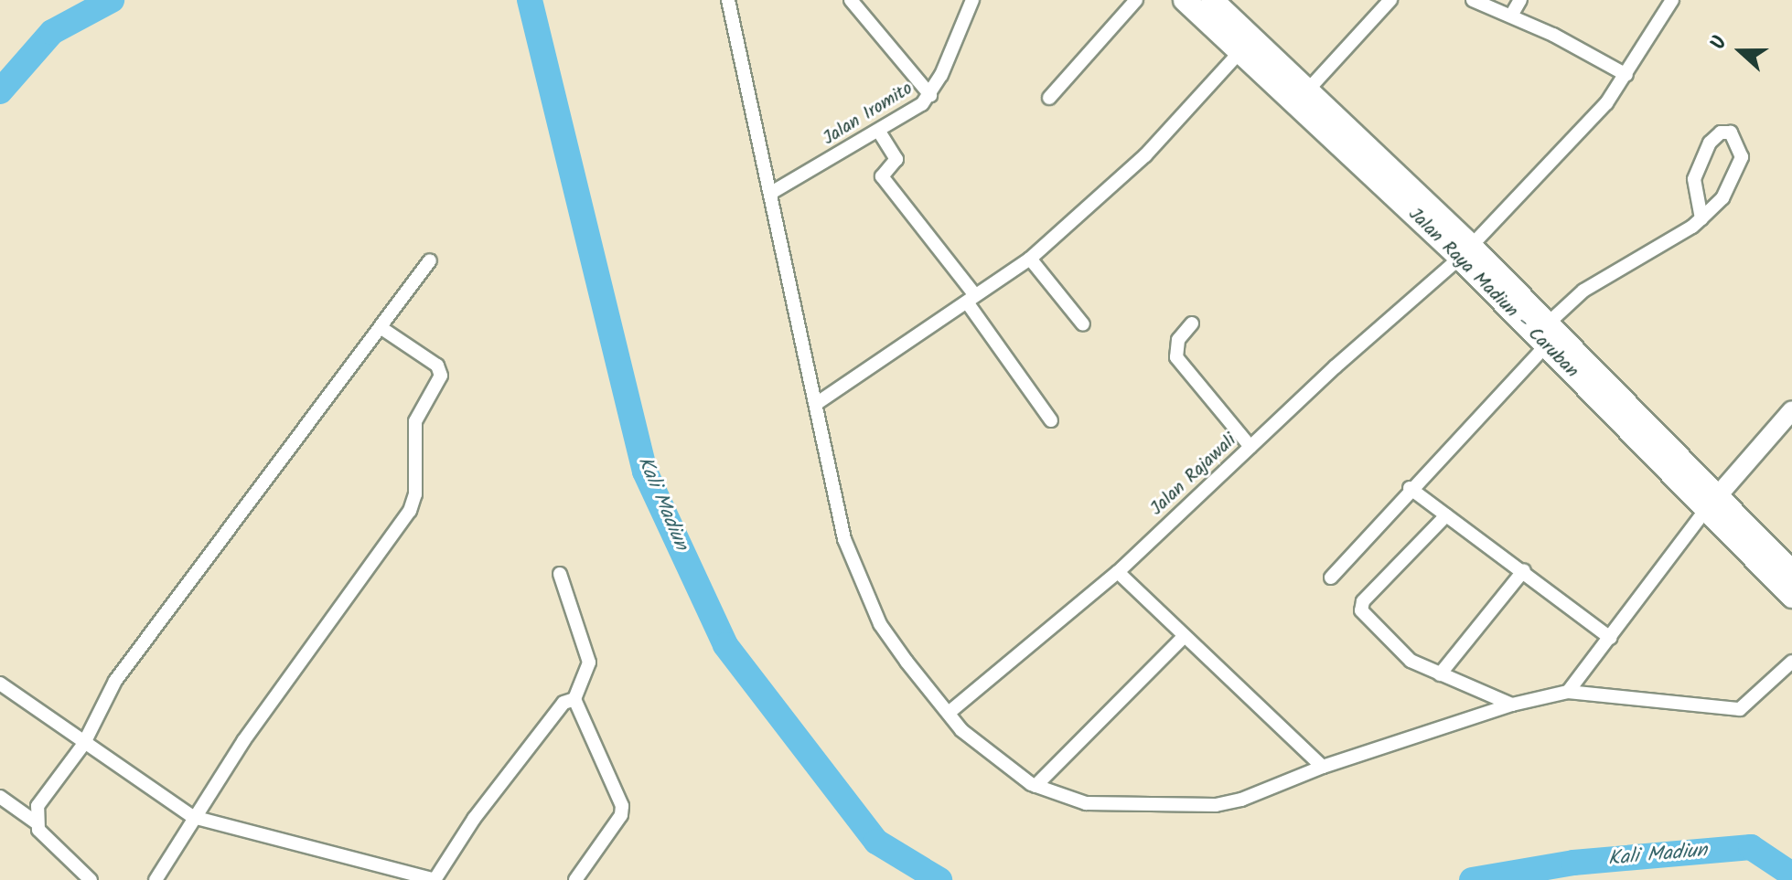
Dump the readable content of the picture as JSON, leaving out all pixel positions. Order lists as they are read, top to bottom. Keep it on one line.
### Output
{"streets":{"highway":["Jalan Raya Madiun - Caruban"],"street":["Jalan Iromito","Jalan Rajawali"]},"crossings":[["Jalan Raya Madiun - Caruban","Jalan Rajawali"]],"water":["Kali Madiun"],"north":"left"}
